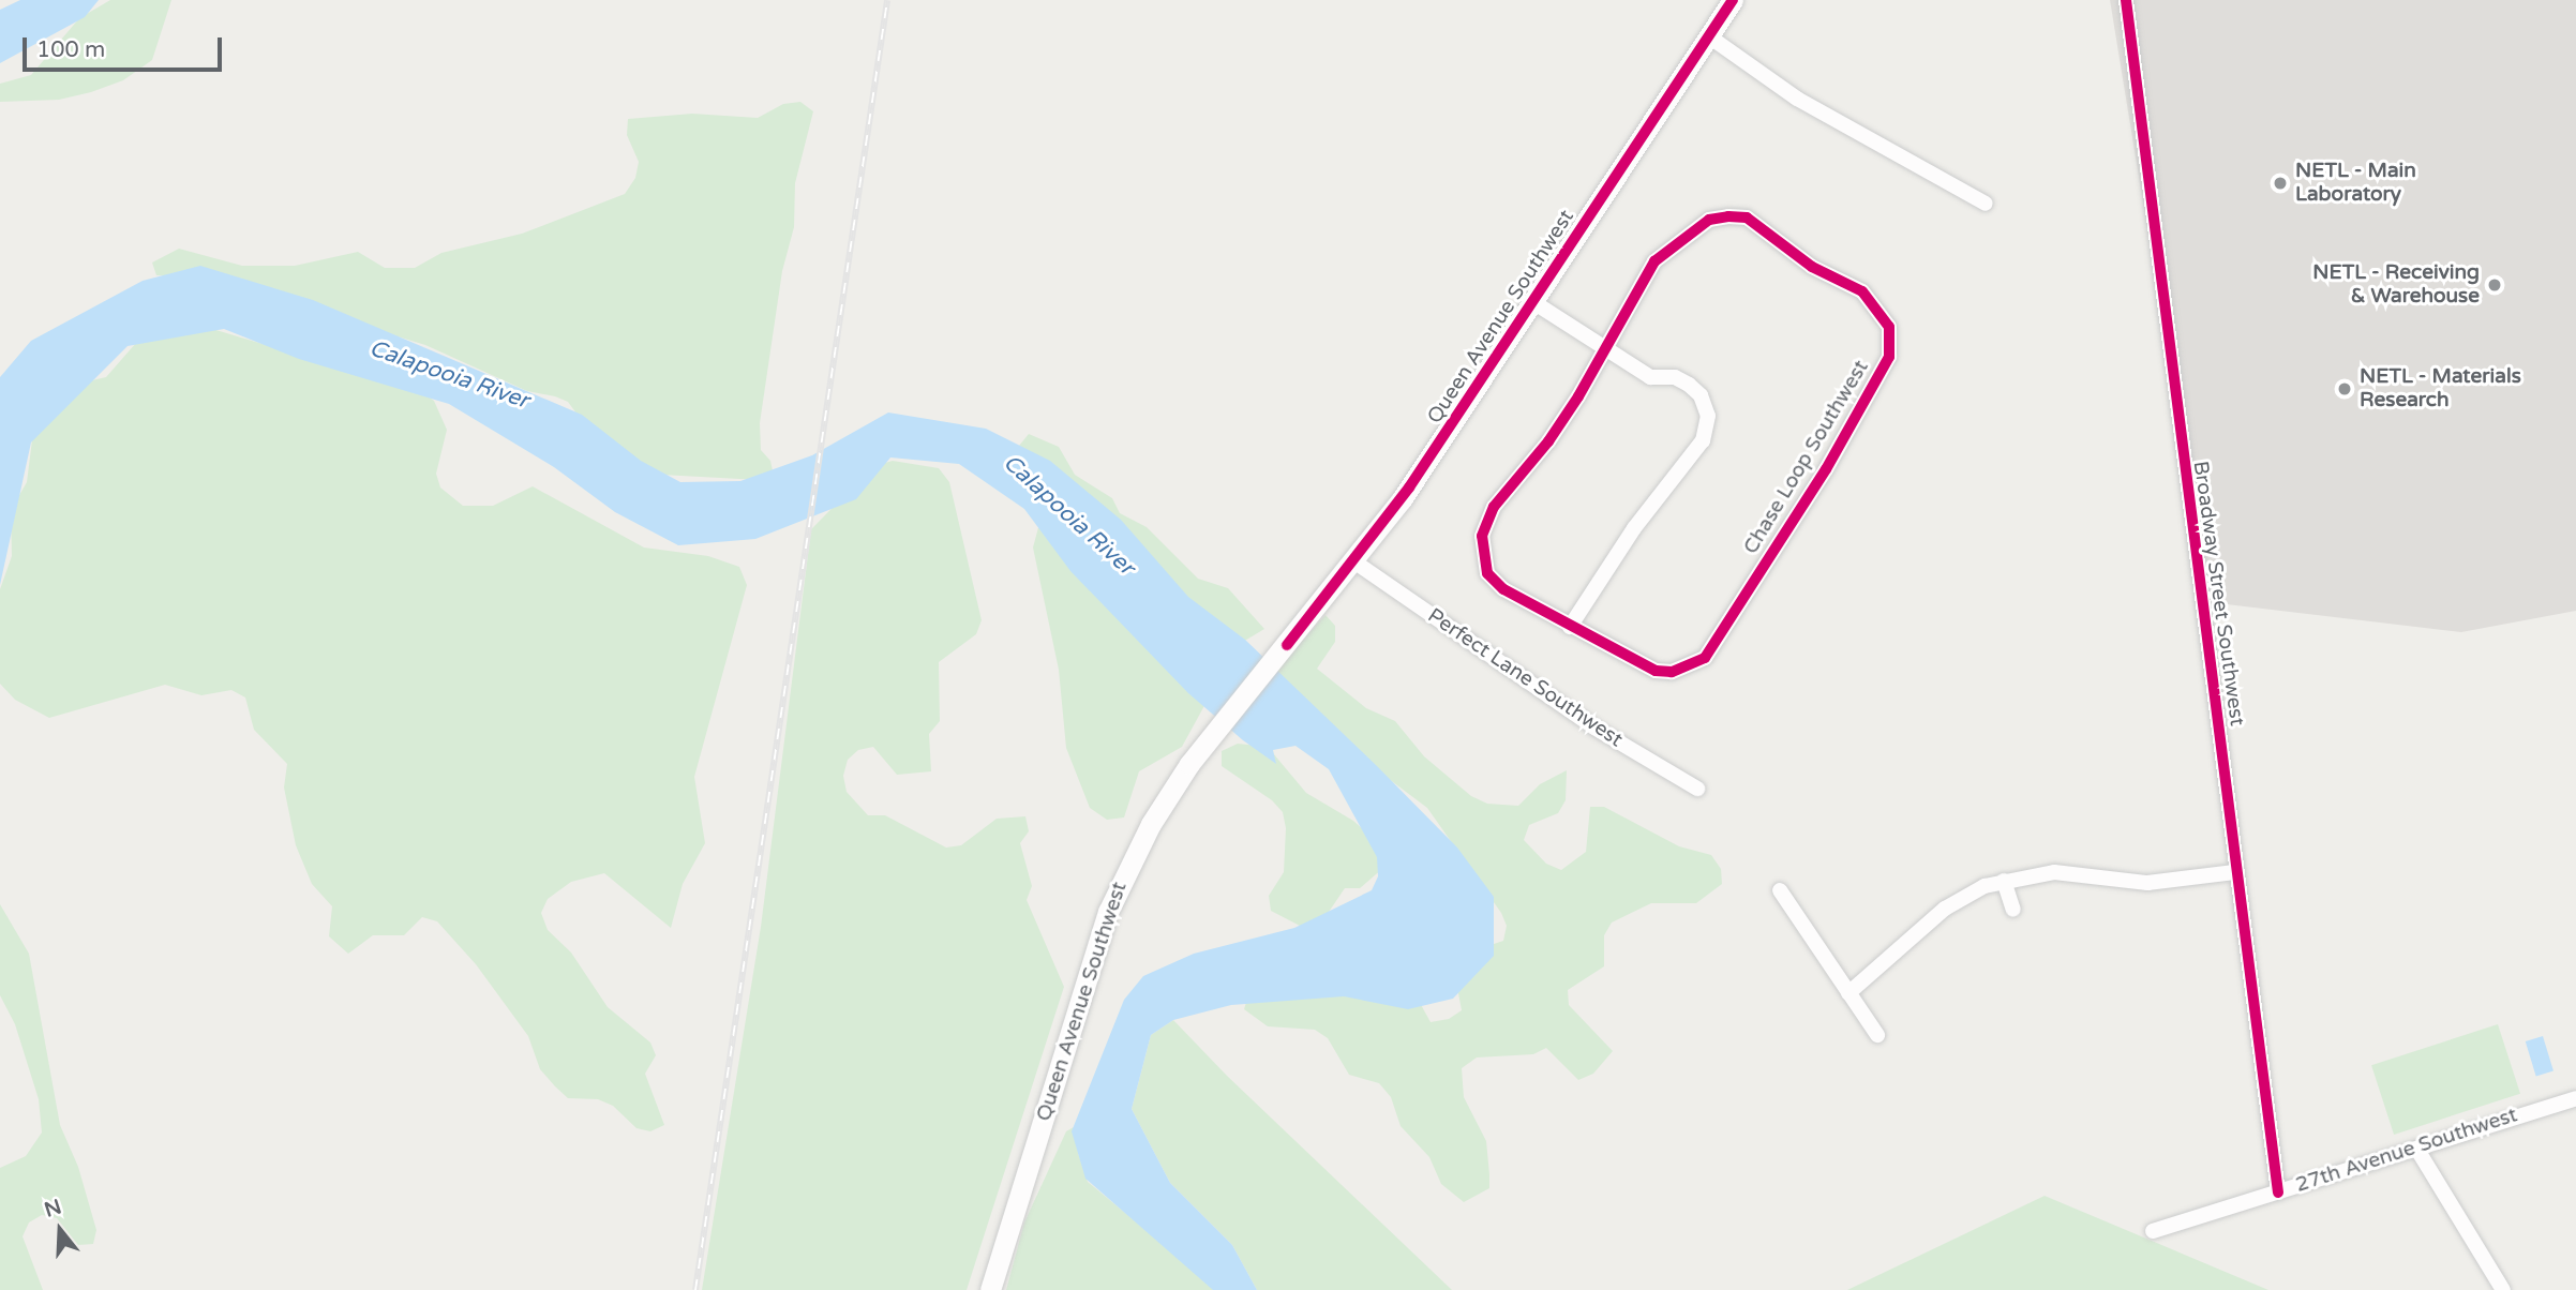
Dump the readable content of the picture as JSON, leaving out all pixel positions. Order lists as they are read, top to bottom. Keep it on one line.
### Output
{"streets":{"main road":["Queen Avenue Southwest"],"street":["Chase Loop Southwest","Broadway Street Southwest","Perfect Lane Southwest","27th Avenue Southwest"]},"crossings":[["Queen Avenue Southwest","Perfect Lane Southwest"],["Broadway Street Southwest","27th Avenue Southwest"]],"water":["Calapooia River"],"places":["NETL - Main Laboratory","NETL - Receiving & Warehouse","NETL - Materials Research"],"scale_bar":"100 m","north":"top"}
